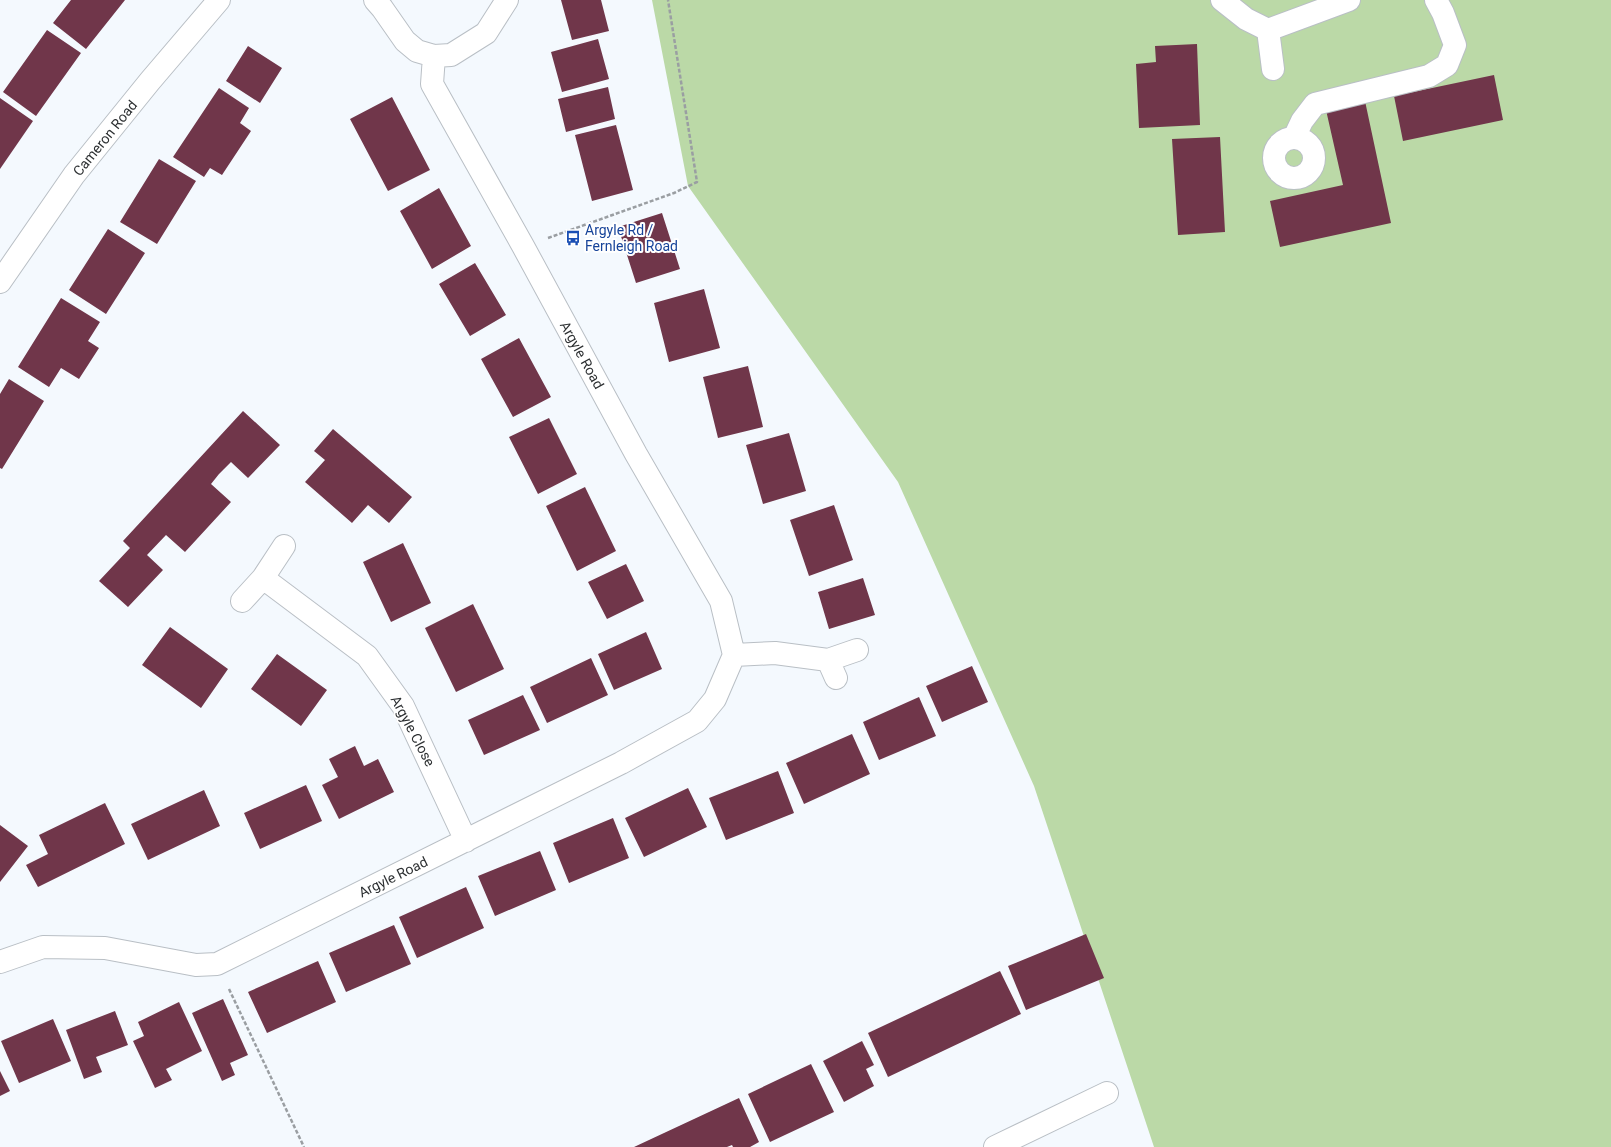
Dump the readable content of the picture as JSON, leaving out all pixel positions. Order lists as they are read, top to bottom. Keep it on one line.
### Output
{"streets":{"street":["Cameron Road","Argyle Road","Argyle Close"]},"crossings":[["Argyle Road","Argyle Close"]],"places":{"bus stop":["Argyle Rd / Fernleigh Road"]}}
